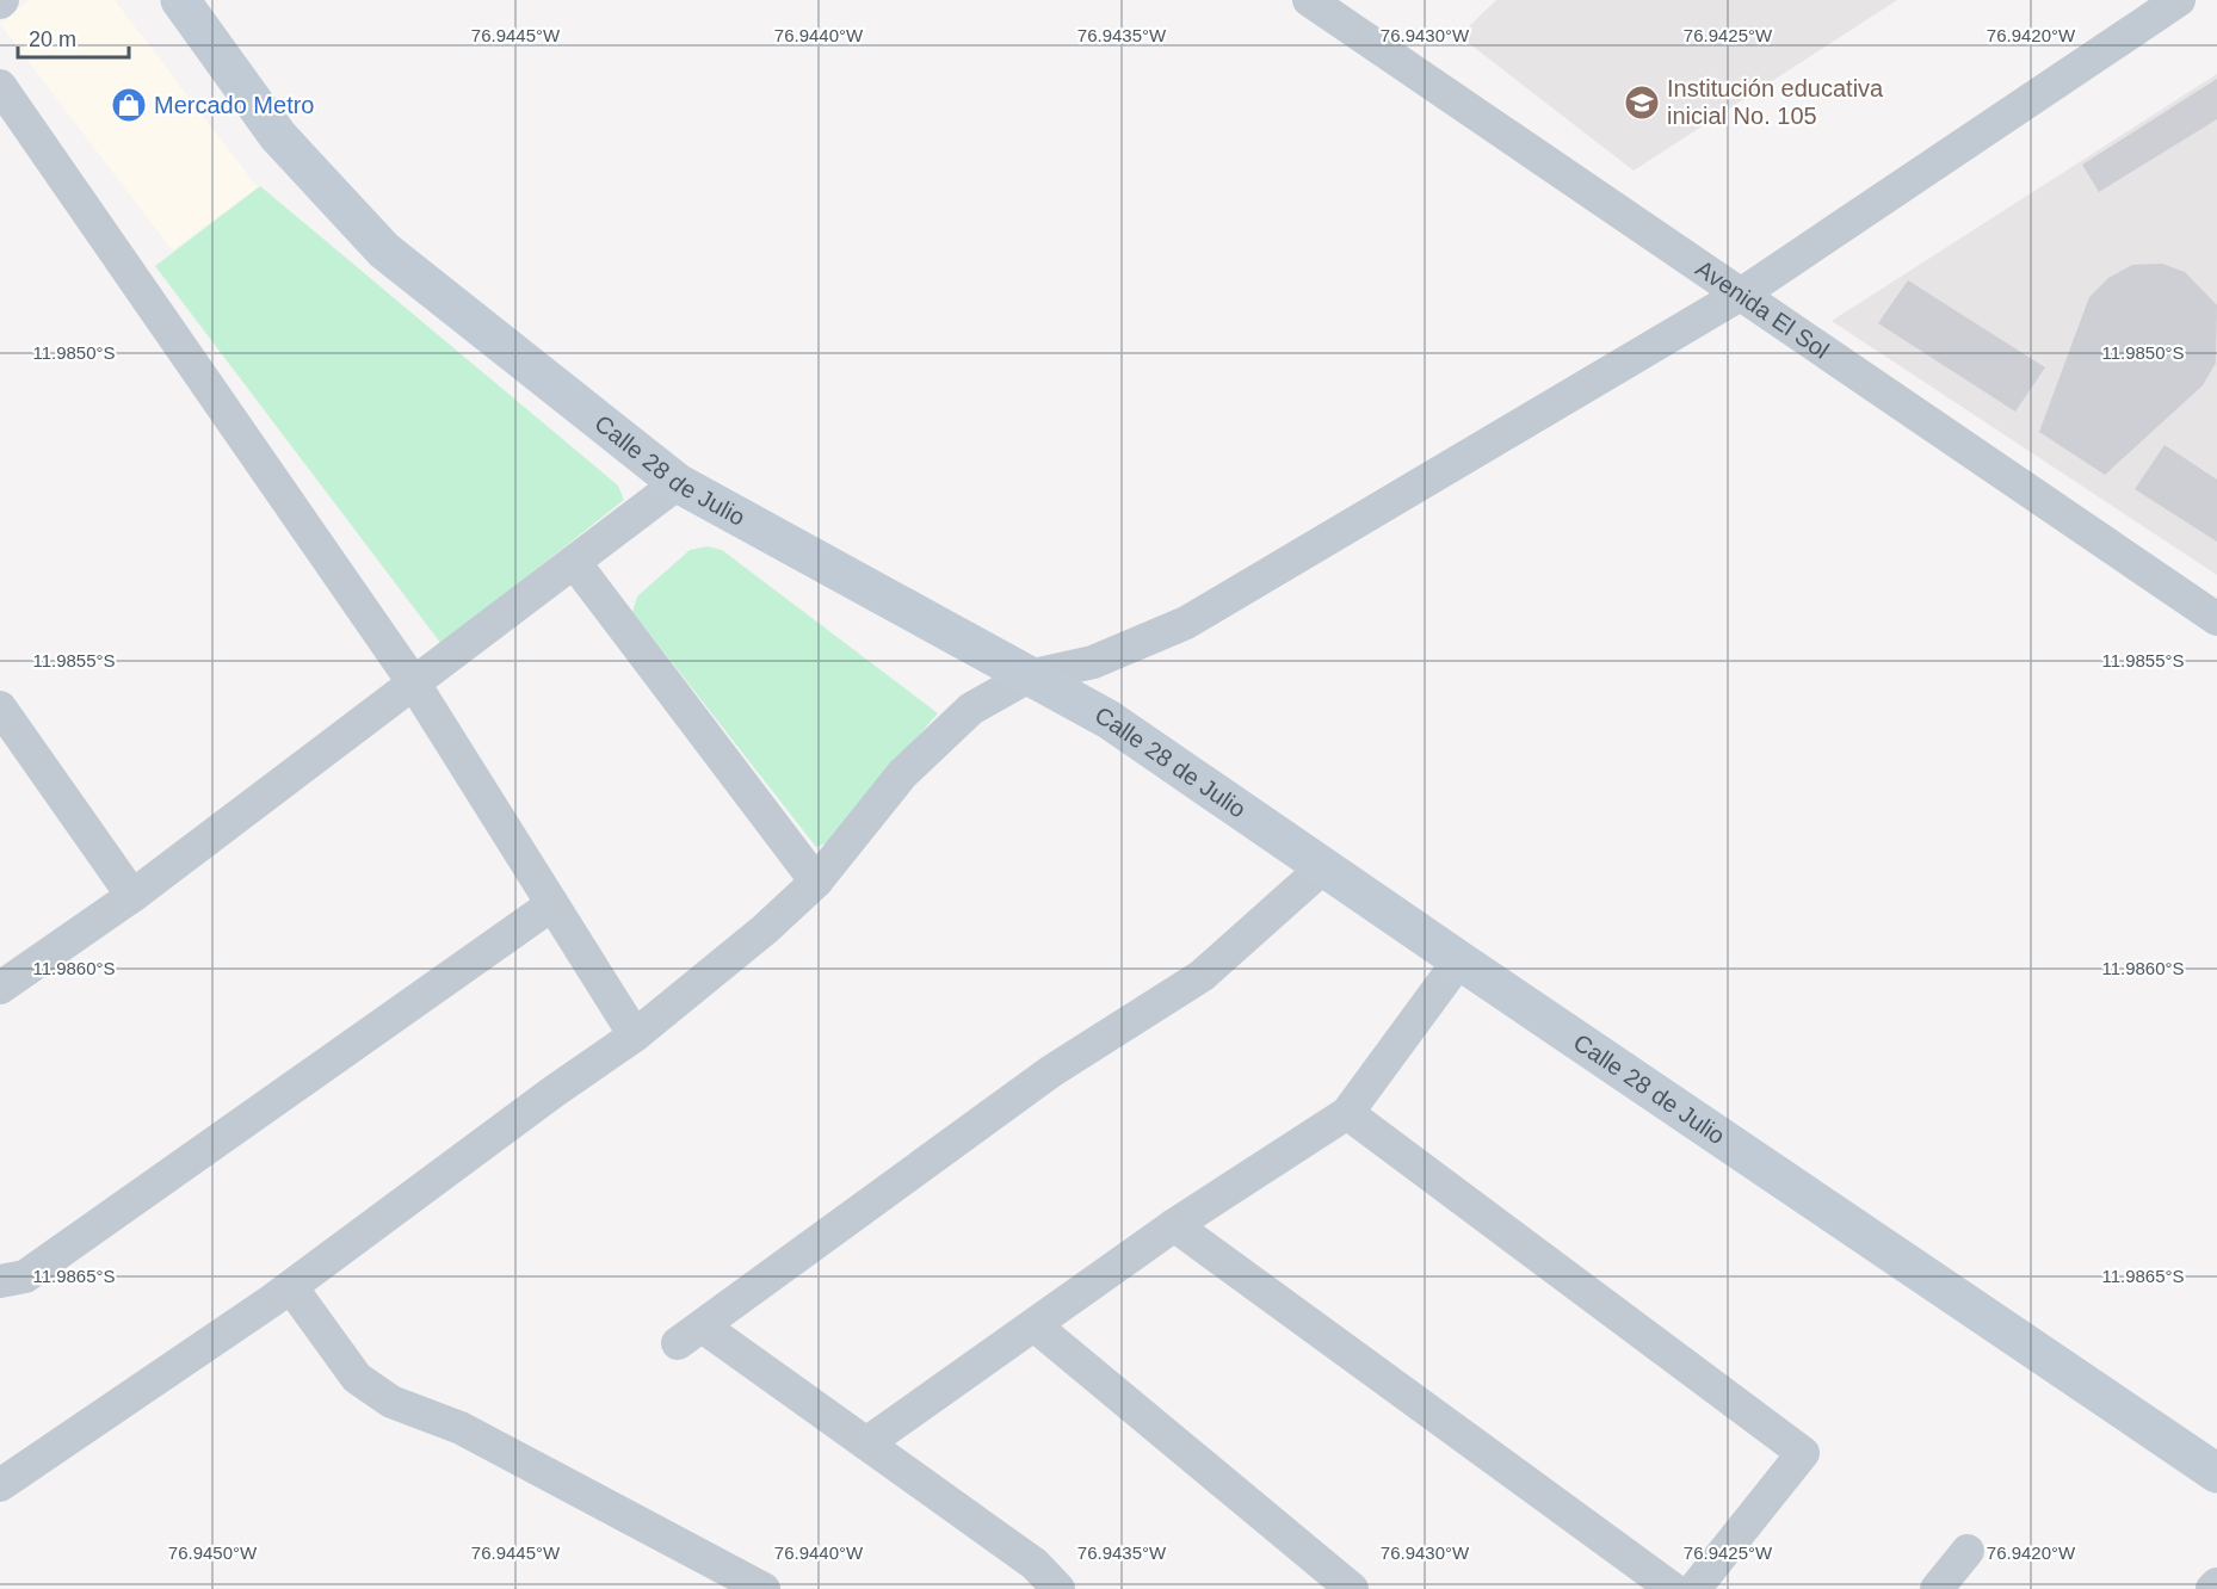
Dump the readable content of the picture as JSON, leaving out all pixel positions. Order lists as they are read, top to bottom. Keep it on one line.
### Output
{"streets":{"street":["Avenida El Sol","Calle 28 de Julio"]},"places":{"school or university":["Institución educativa inicial No. 105"],"shop":["Mercado Metro"]},"scale_bar":"20 m","coordinates":["76.9445°W","76.9440°W","76.9435°W","76.9430°W","76.9425°W","76.9420°W","11.9850°S","11.9855°S","11.9860°S","11.9865°S","76.9450°W"]}
